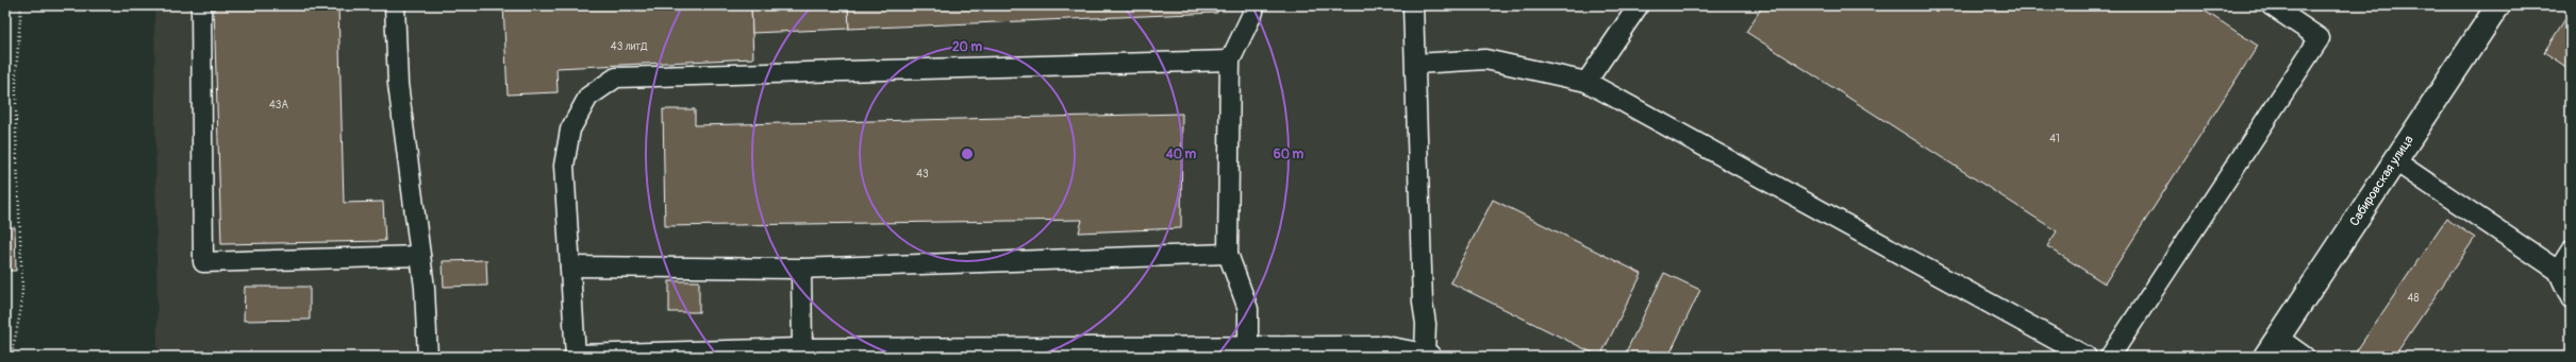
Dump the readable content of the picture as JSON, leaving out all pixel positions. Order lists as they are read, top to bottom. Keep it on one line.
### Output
{"streets":{"street":["Сабировская улица"]},"house_numbers":["43 литД","43А","41","43","48"],"rings":["20 m","40 m","60 m"]}
